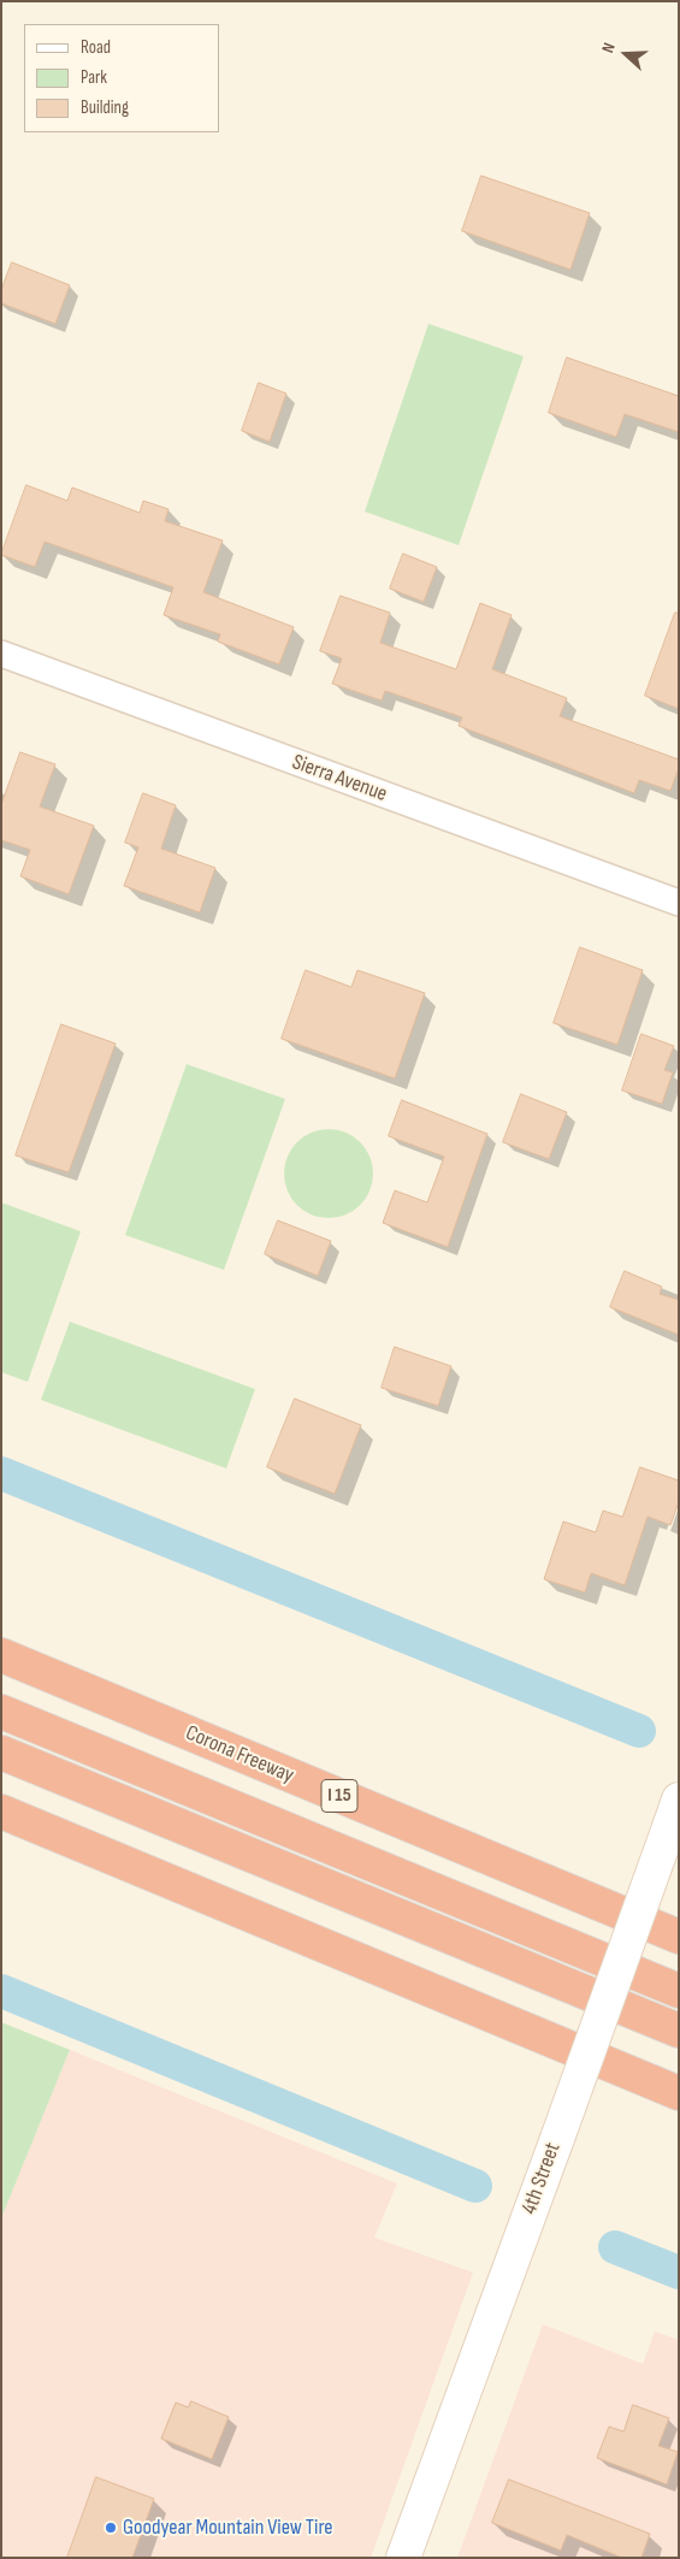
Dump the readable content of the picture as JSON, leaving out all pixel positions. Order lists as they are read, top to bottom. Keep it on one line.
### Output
{"streets":{"highway":["Corona Freeway","I 15"],"street":["Sierra Avenue","4th Street"]},"places":["Goodyear Mountain View Tire"],"legend":["Road","Park","Building"],"north":"left"}
